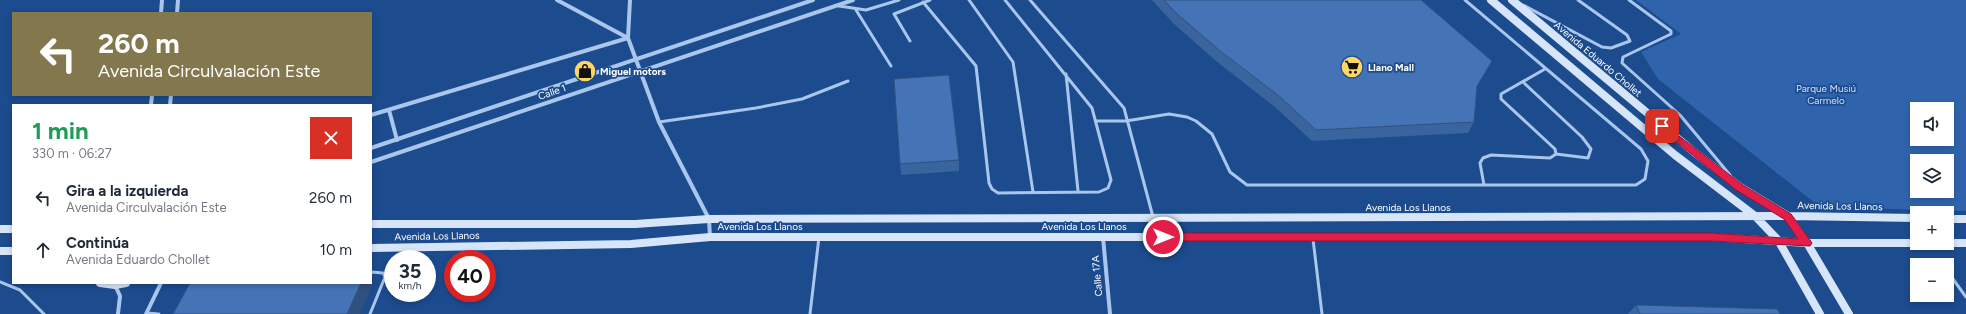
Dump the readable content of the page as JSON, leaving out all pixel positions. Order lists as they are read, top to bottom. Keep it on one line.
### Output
{"streets":{"street":["Avenida Eduardo Chollet","Calle 1","Avenida Los Llanos","Calle 17A"]},"crossings":[["Avenida Eduardo Chollet","Avenida Los Llanos"],["Avenida Los Llanos","Calle 17A"]],"parks":["Parque Musiú Carmelo"],"places":{"supermarket":["Llano Mall"],"shop":["Miguel motors"]},"page":{"turn":["260 m","Avenida Circulvalación Este"],"map_buttons":["+","−"],"heading":["1 min","330 m · 06:27"],"list":[{"name":"Gira a la izquierda","note":"Avenida Circulvalación Este","value":"260 m"},{"name":"Continúa","note":"Avenida Eduardo Chollet","value":"10 m"}],"speed":"35 km/h","limit":"40"}}
